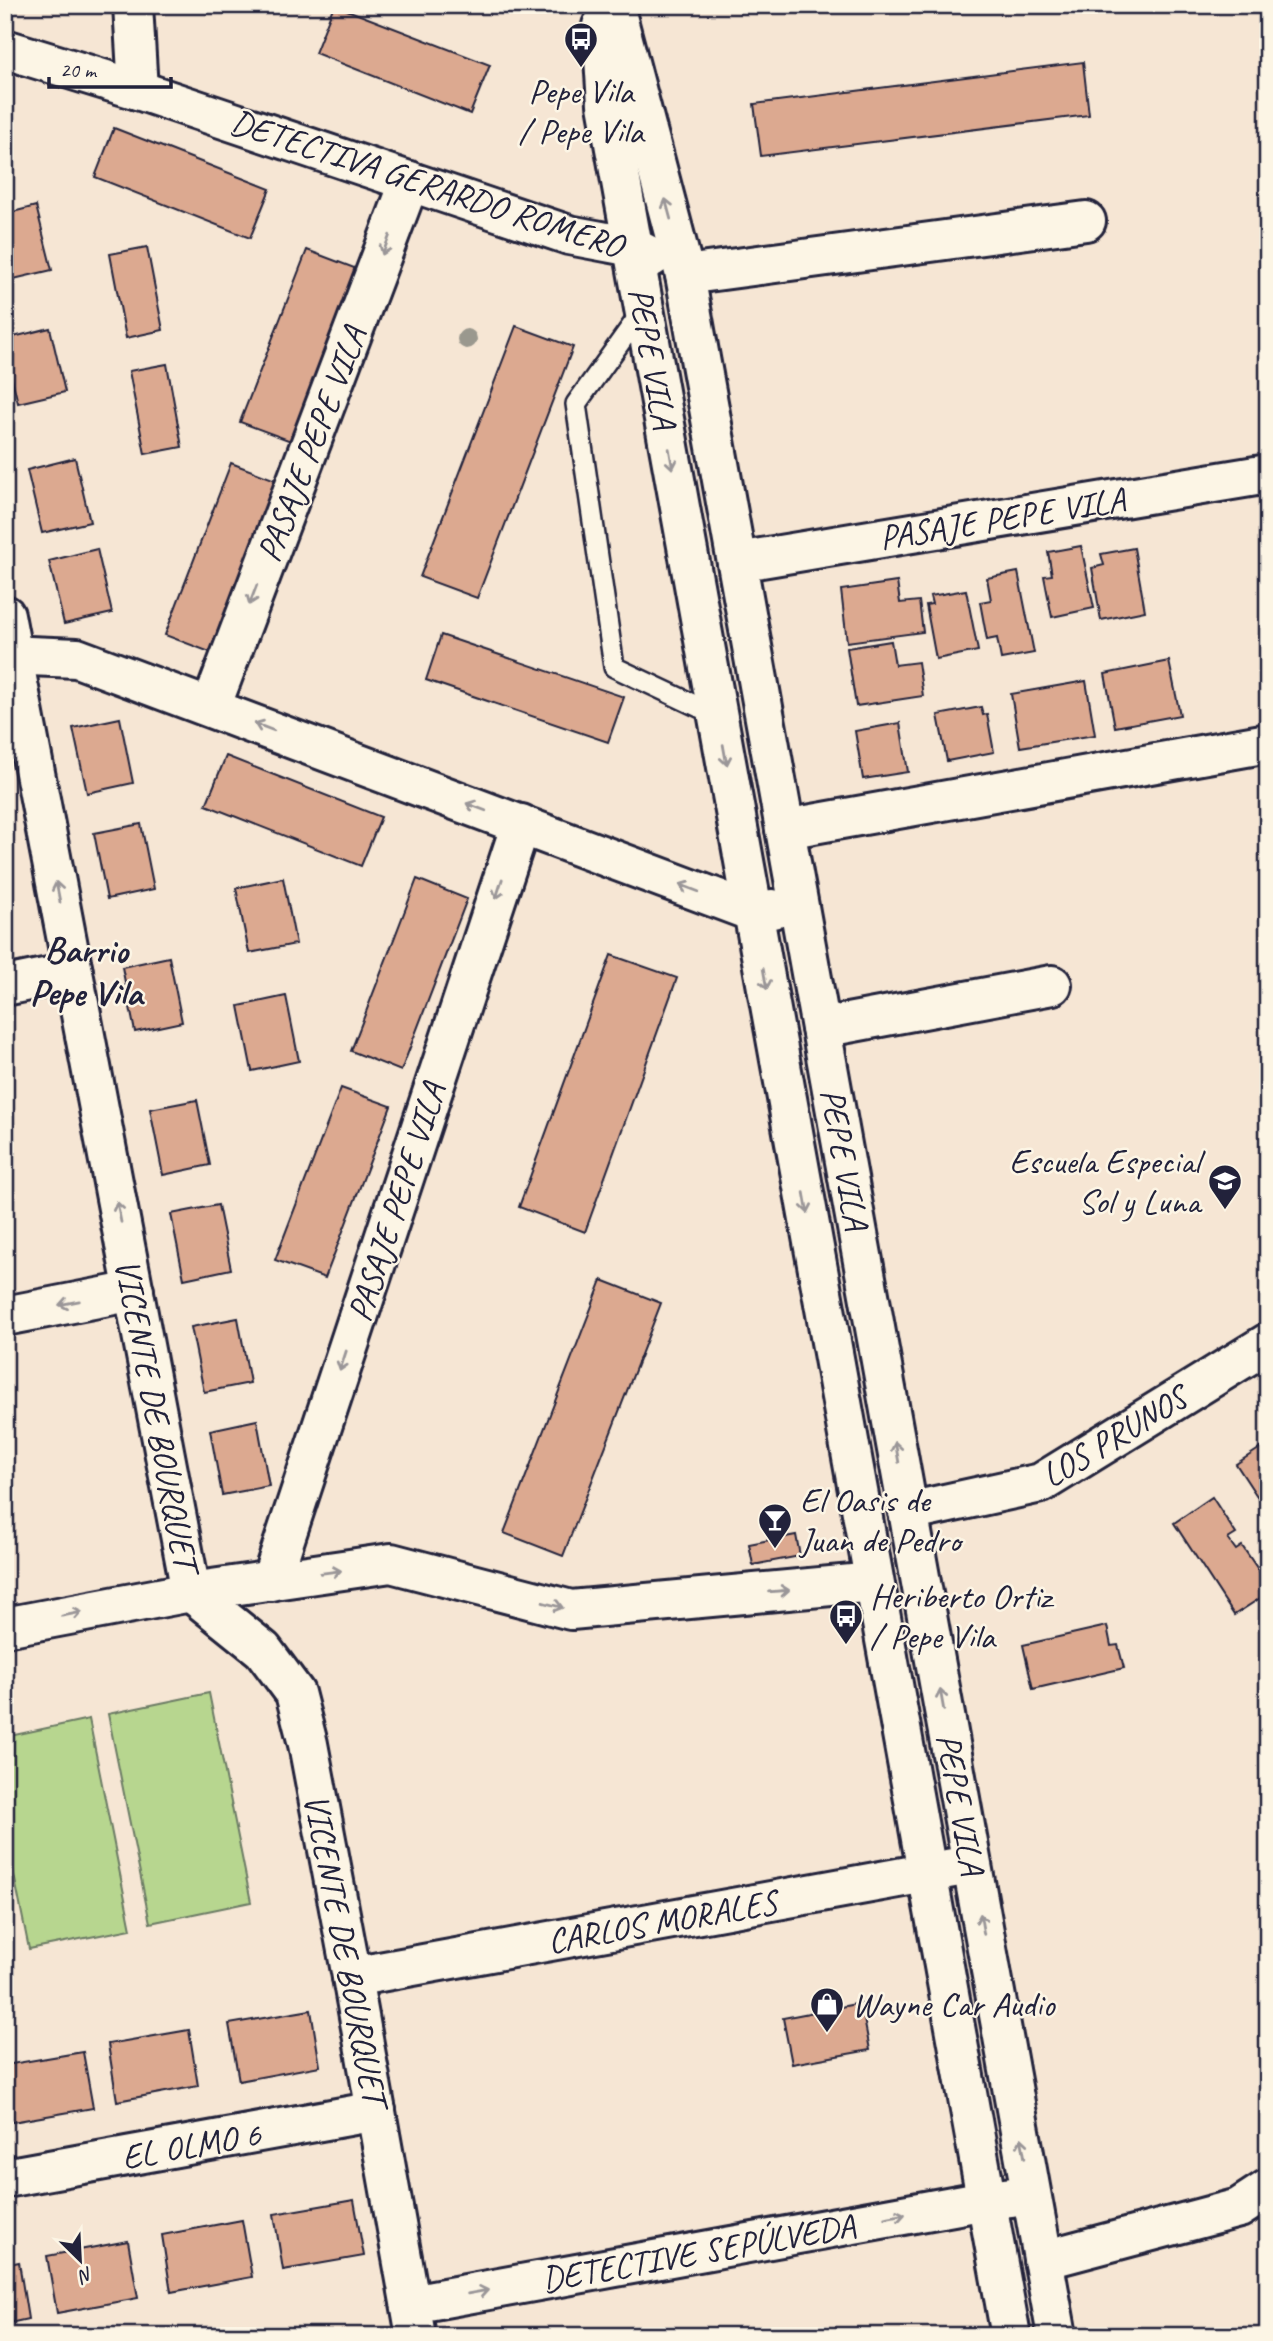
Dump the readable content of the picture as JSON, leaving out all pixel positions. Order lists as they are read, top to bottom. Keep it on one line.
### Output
{"streets":{"street":["DETECTIVA GERARDO ROMERO","PEPE VILA","PASAJE PEPE VILA","VICENTE DE BOURQUET","LOS PRUNOS","CARLOS MORALES","EL OLMO 6","DETECTIVE SEPÚLVEDA"]},"crossings":[["DETECTIVA GERARDO ROMERO","PEPE VILA"],["DETECTIVA GERARDO ROMERO","PASAJE PEPE VILA"],["PEPE VILA","PASAJE PEPE VILA"],["PEPE VILA","LOS PRUNOS"],["PEPE VILA","CARLOS MORALES"],["PEPE VILA","DETECTIVE SEPÚLVEDA"],["VICENTE DE BOURQUET","CARLOS MORALES"],["VICENTE DE BOURQUET","EL OLMO 6"],["VICENTE DE BOURQUET","DETECTIVE SEPÚLVEDA"]],"one_way":["PASAJE PEPE VILA","VICENTE DE BOURQUET","DETECTIVE SEPÚLVEDA"],"districts":["Barrio Pepe Vila"],"places":{"bus stop":["Pepe Vila / Pepe Vila","Heriberto Ortiz / Pepe Vila"],"school or university":["Escuela Especial Sol y Luna"],"bar":["El Oasis de Juan de Pedro"],"shop":["Wayne Car Audio"]},"scale_bar":"20 m","north":"bottom right"}
